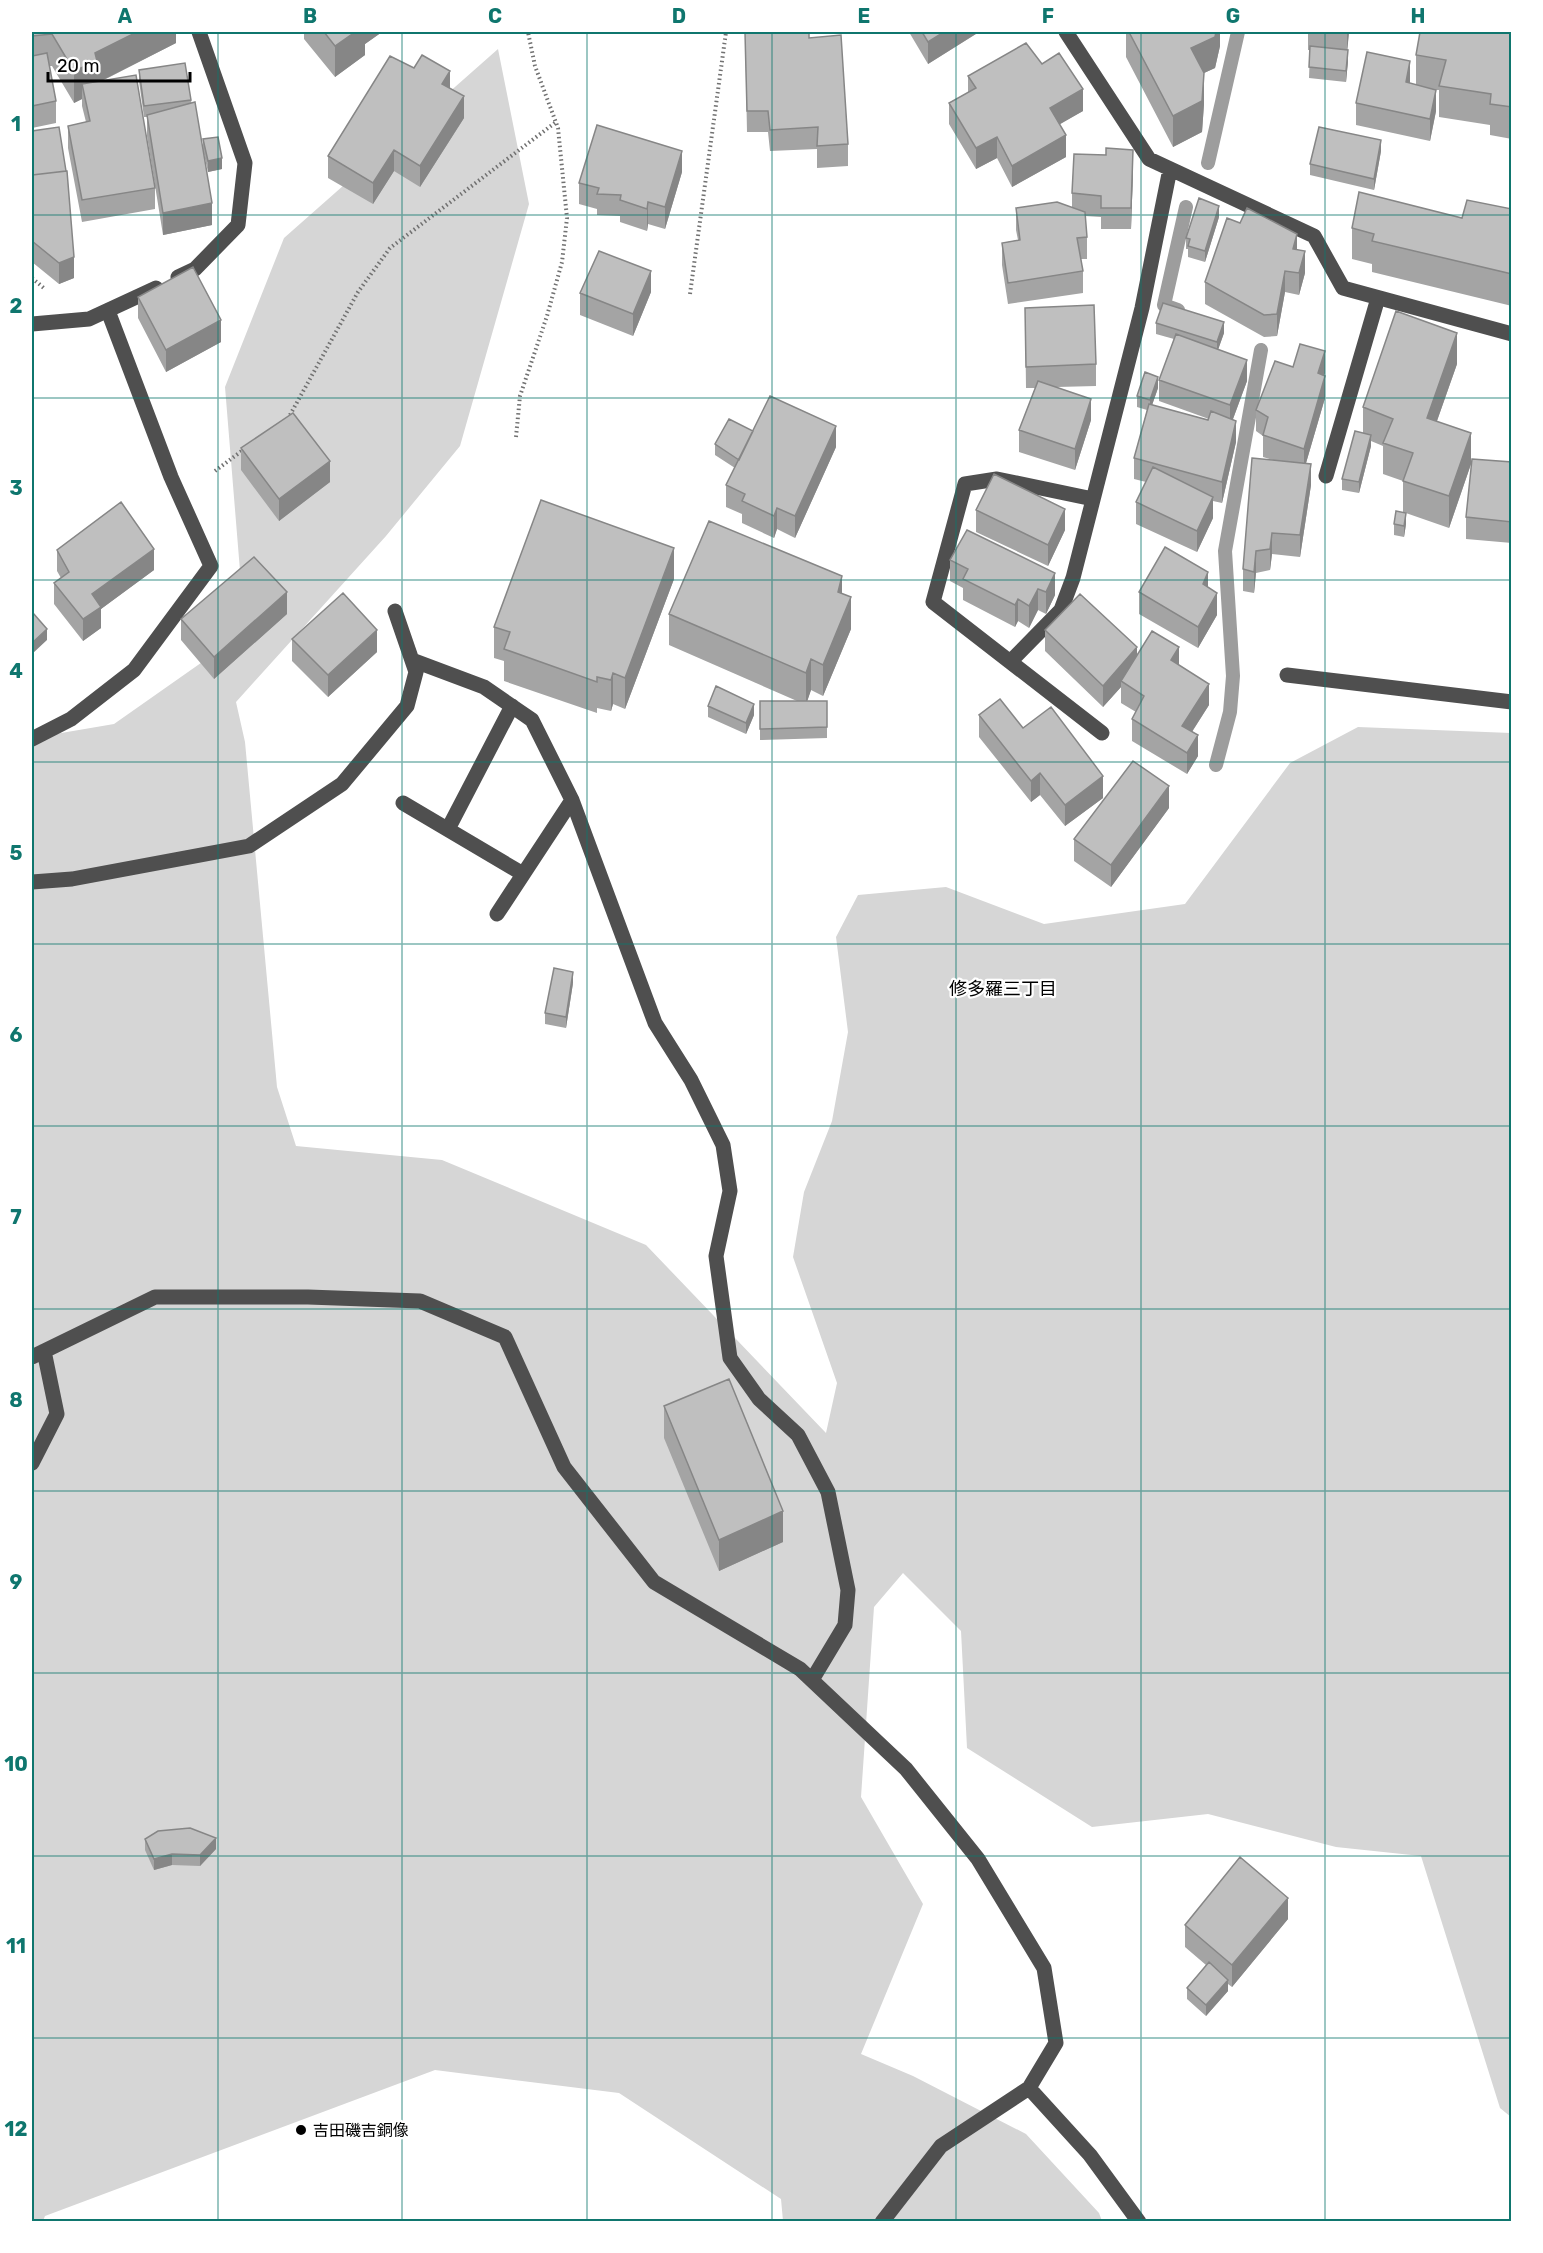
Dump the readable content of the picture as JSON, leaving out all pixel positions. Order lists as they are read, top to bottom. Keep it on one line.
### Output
{"districts":["修多羅三丁目"],"places":["吉田磯吉銅像"],"scale_bar":"20 m","grid":{"columns":["A","B","C","D","E","F","G","H"],"rows":["1","2","3","4","5","6","7","8","9","10","11","12"]}}
